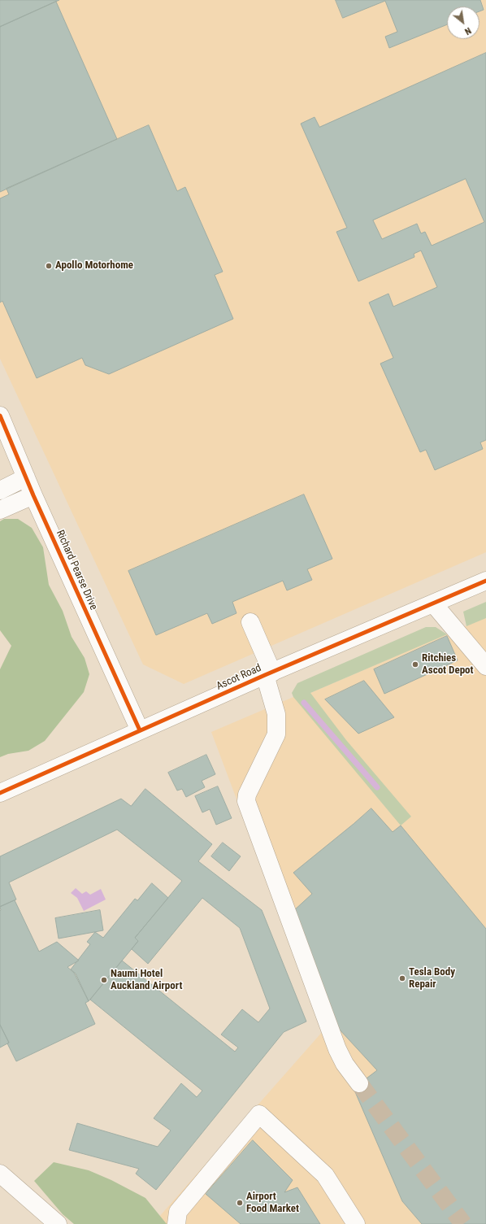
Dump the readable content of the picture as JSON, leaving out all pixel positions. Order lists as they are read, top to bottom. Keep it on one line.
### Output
{"streets":{"street":["Richard Pearse Drive","Ascot Road"]},"crossings":[["Richard Pearse Drive","Ascot Road"]],"places":["Apollo Motorhome","Ritchies Ascot Depot","Tesla Body Repair","Naumi Hotel Auckland Airport","Airport Food Market"],"north":"bottom right"}
